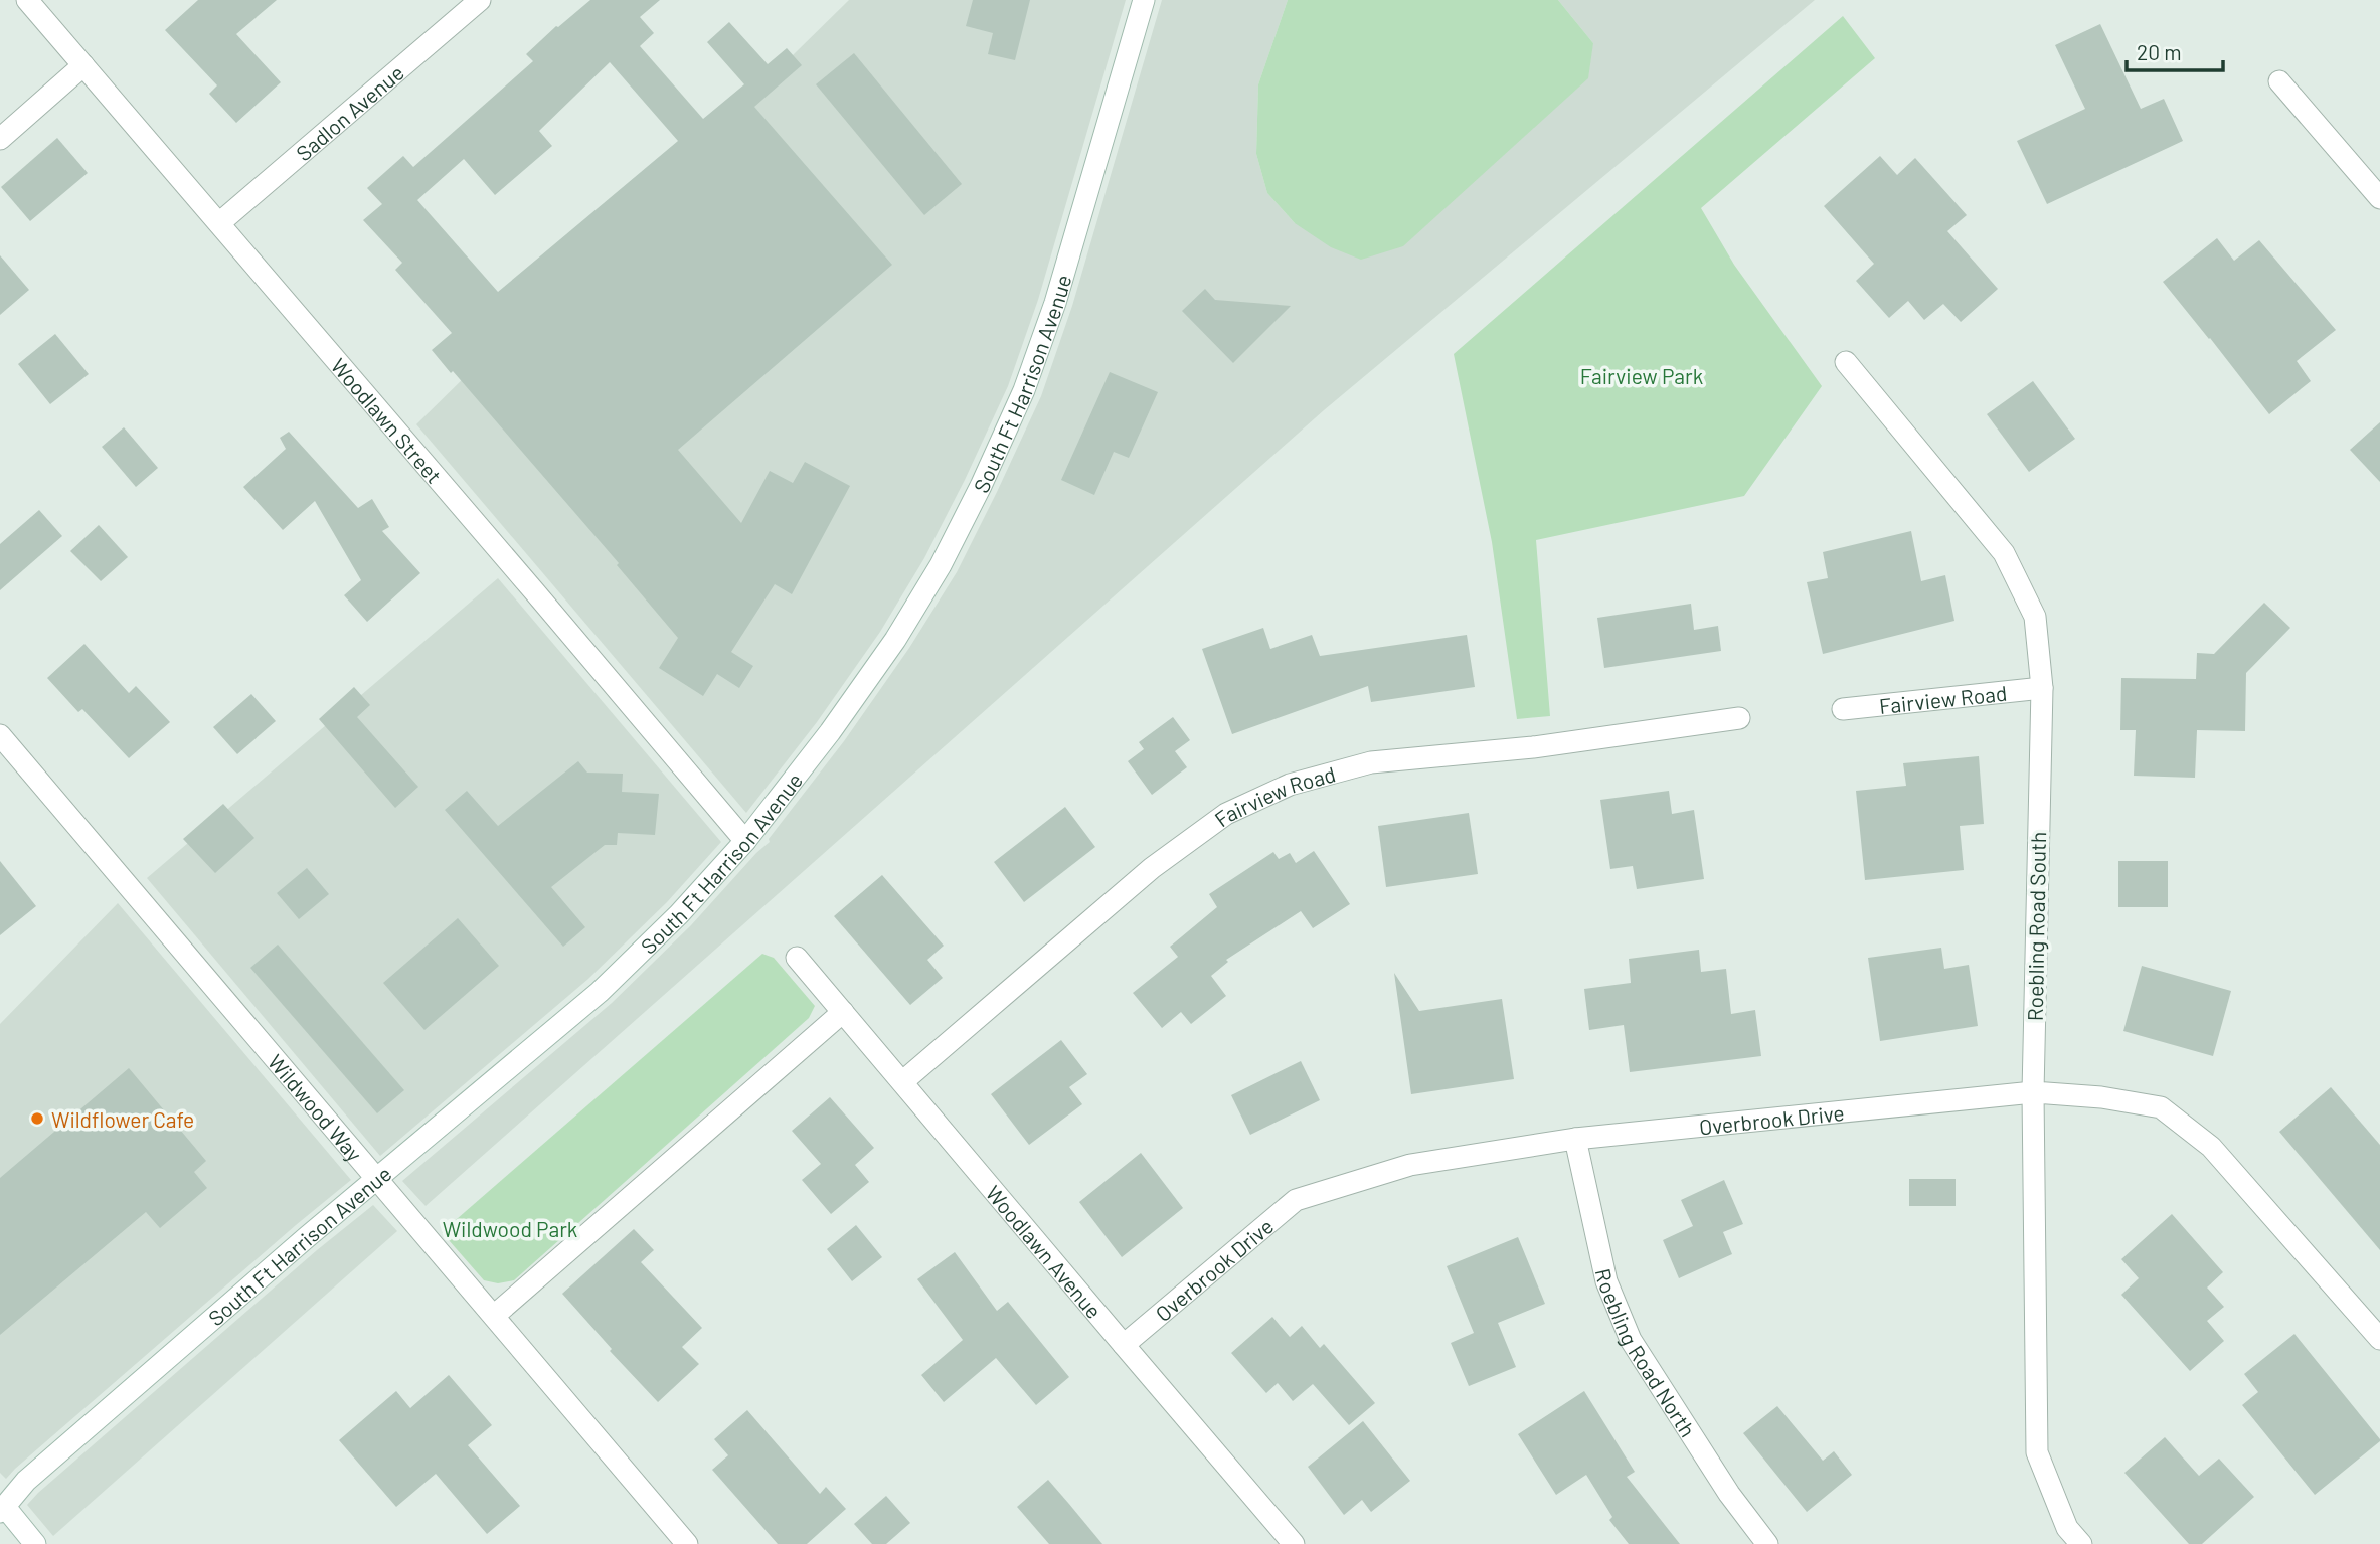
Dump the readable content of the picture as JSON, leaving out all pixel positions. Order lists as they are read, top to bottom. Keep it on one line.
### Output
{"streets":{"street":["Sadlon Avenue","South Ft Harrison Avenue","Woodlawn Street","Fairview Road","Roebling Road South","Wildwood Way","Overbrook Drive","Woodlawn Avenue","Roebling Road North"]},"crossings":[["Sadlon Avenue","Woodlawn Street"],["South Ft Harrison Avenue","Woodlawn Street"],["South Ft Harrison Avenue","Wildwood Way"],["Fairview Road","Roebling Road South"],["Fairview Road","Woodlawn Avenue"],["Roebling Road South","Overbrook Drive"],["Overbrook Drive","Woodlawn Avenue"],["Overbrook Drive","Roebling Road North"]],"parks":["Fairview Park","Wildwood Park"],"places":["Wildflower Cafe"],"scale_bar":"20 m"}
